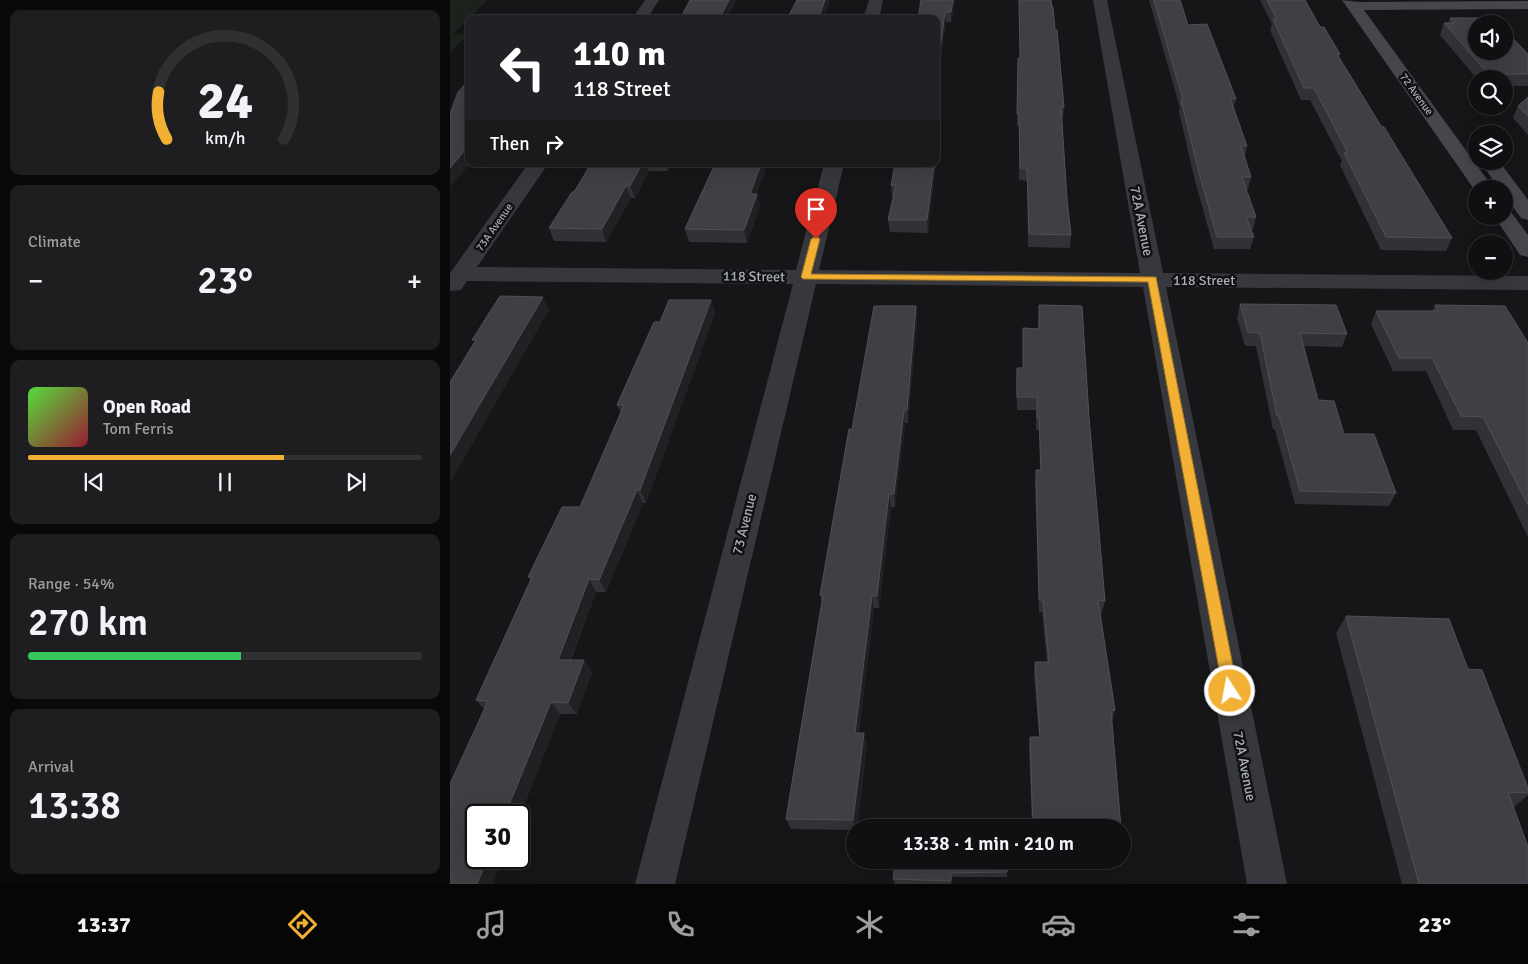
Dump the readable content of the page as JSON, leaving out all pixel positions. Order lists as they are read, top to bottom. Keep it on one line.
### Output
{"streets":{"main road":["72 Avenue"],"street":["72A Avenue","73A Avenue","118 Street","73 Avenue"]},"crossings":[["72A Avenue","118 Street"],["73A Avenue","118 Street"],["118 Street","73 Avenue"]],"page":{"map_buttons":["+","−"],"turn":["110 m","118 Street"],"then":"Then","tile":["Climate",["Range · 54%","270 km"],["Arrival","13:38"]],"heat":["−","23°","+"],"song":["Open Road","Tom Ferris"],"limit":"30","trip":"13:38 · 1 min · 210 m","tabs":["13:37","23°"],"gauge":["24","km/h"]}}
